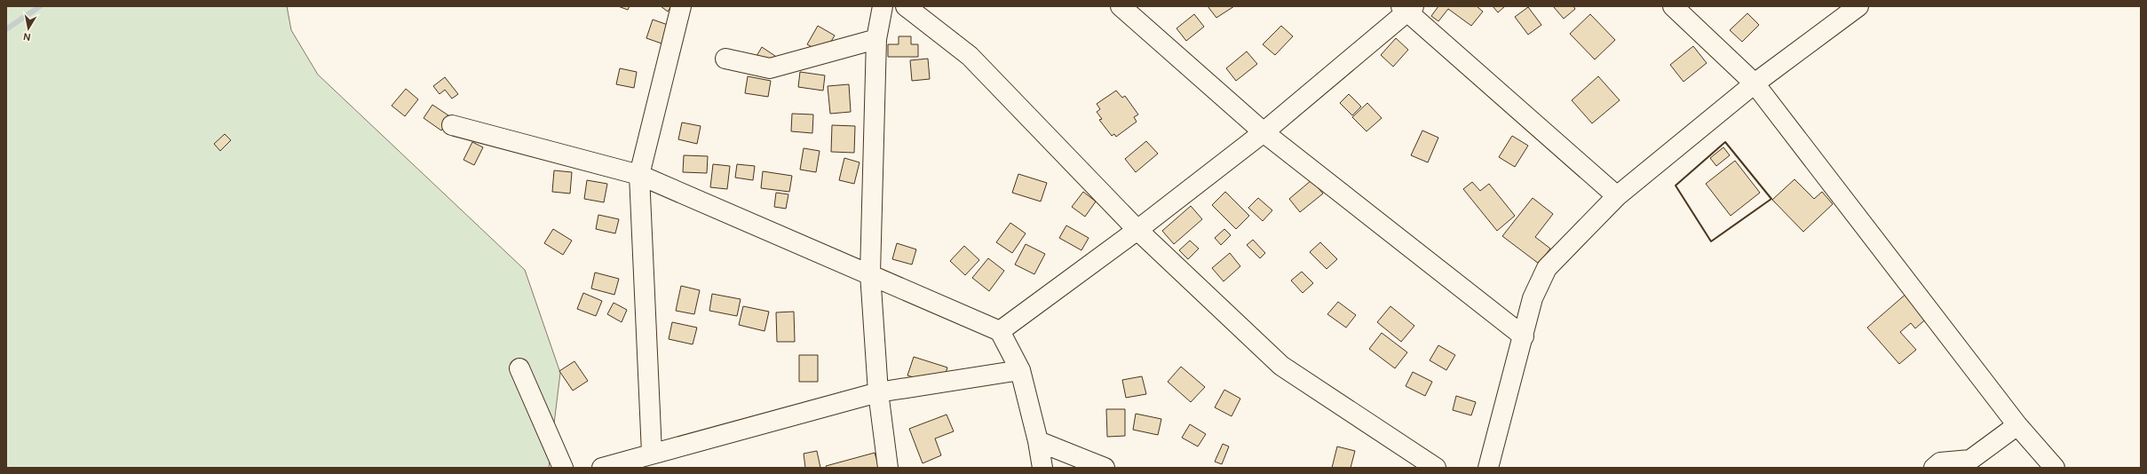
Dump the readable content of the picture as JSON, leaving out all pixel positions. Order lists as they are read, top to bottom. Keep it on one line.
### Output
{"north":"bottom"}
